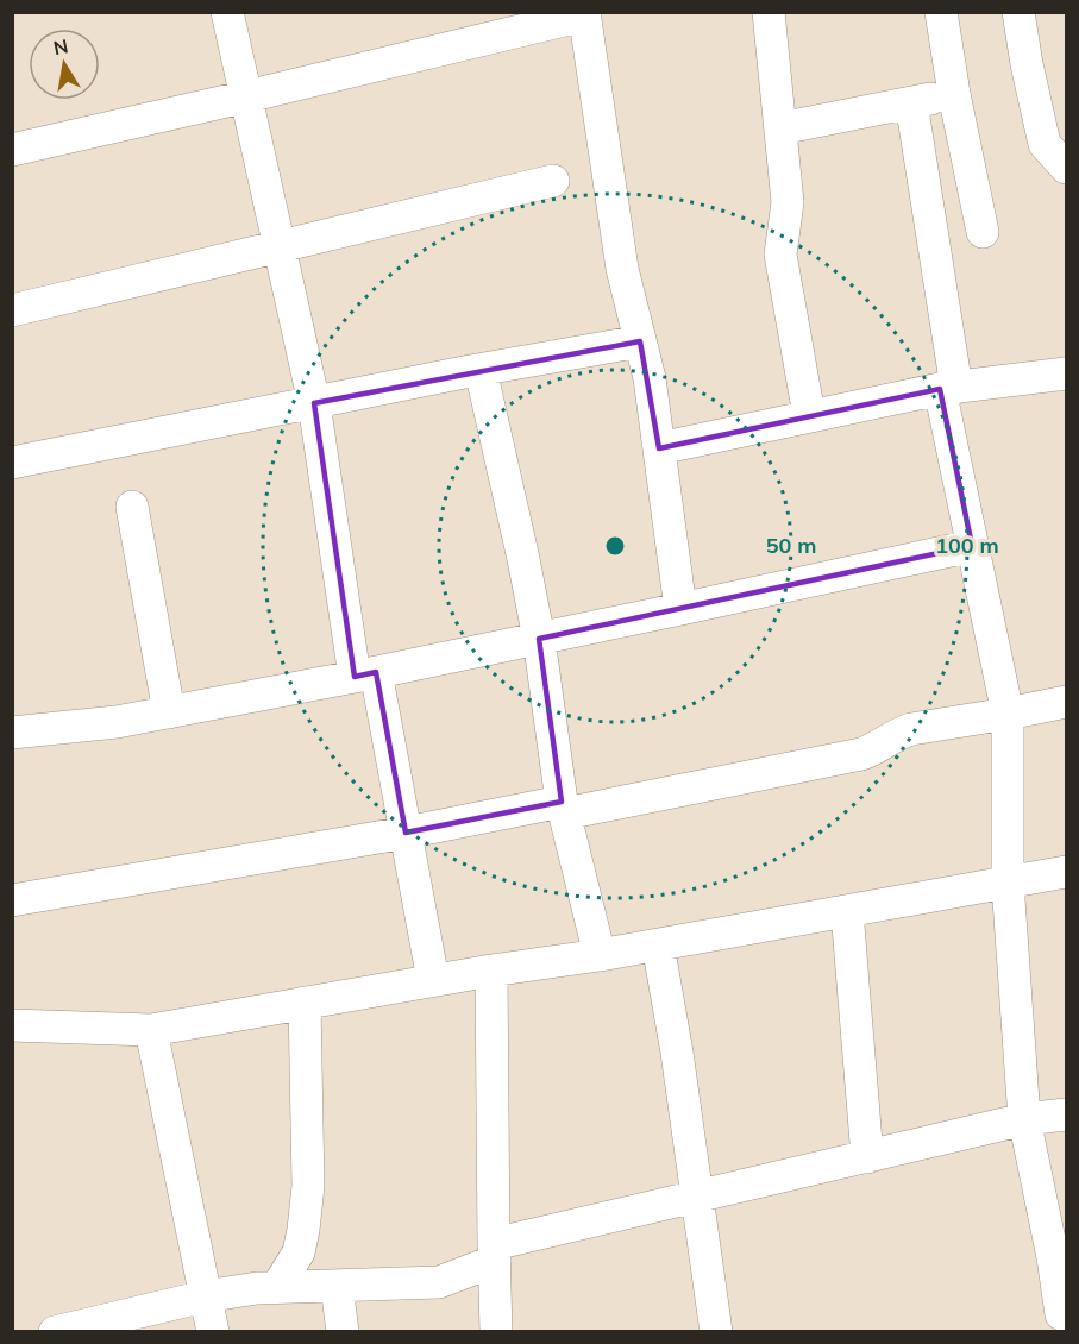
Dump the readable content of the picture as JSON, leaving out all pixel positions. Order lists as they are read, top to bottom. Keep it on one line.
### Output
{"north":"top","rings":["50 m","100 m"]}
